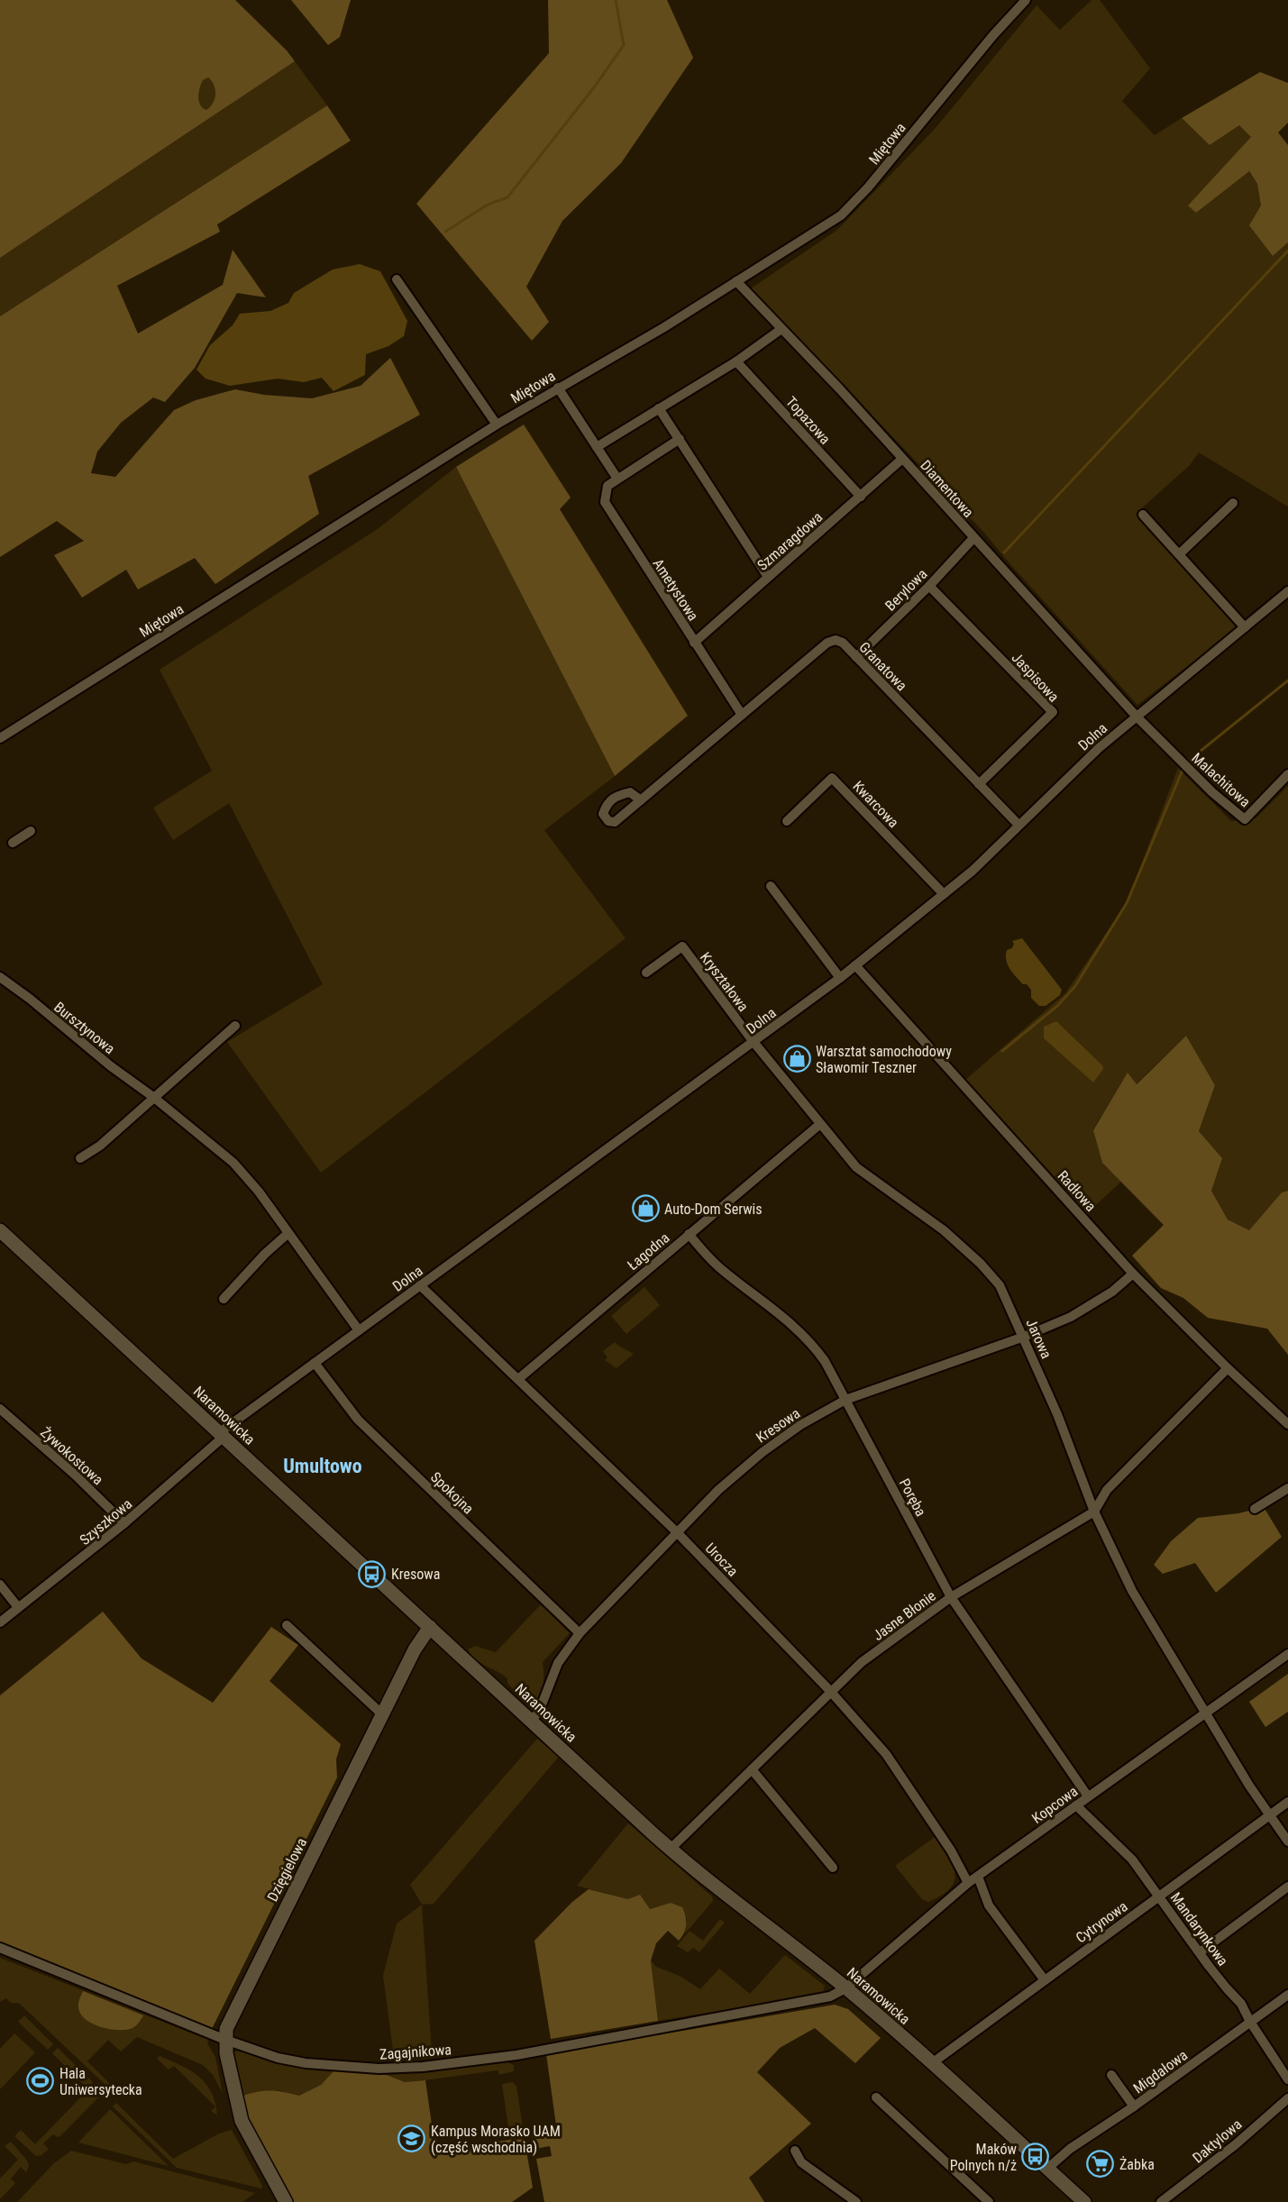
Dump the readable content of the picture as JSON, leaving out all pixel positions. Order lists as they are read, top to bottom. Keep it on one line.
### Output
{"streets":{"street":["Miętowa","Topazowa","Diamentowa","Szmaragdowa","Ametystowa","Berylowa","Granatowa","Jaspisowa","Dolna","Malachitowa","Kwarcowa","Kryształowa","Bursztynowa","Radłowa","Łagodna","Jarowa","Naramowicka","Kresowa","Żywokostowa","Spokojna","Poręba","Szyszkowa","Urocza","Jasne Błonie","Kopcowa","Dzięgielowa","Cytrynowa","Mandarynkowa","Zagajnikowa","Migdałowa","Daktylowa"]},"crossings":[["Miętowa","Diamentowa"],["Topazowa","Szmaragdowa"],["Diamentowa","Szmaragdowa"],["Diamentowa","Berylowa"],["Diamentowa","Dolna"],["Diamentowa","Malachitowa"],["Szmaragdowa","Ametystowa"],["Ametystowa","Granatowa"],["Berylowa","Granatowa"],["Berylowa","Jaspisowa"],["Granatowa","Jaspisowa"],["Granatowa","Dolna"],["Dolna","Malachitowa"],["Dolna","Kwarcowa"],["Dolna","Kryształowa"],["Dolna","Bursztynowa"],["Dolna","Radłowa"],["Dolna","Jarowa"],["Dolna","Naramowicka"],["Dolna","Spokojna"],["Dolna","Szyszkowa"],["Dolna","Urocza"],["Kryształowa","Jarowa"],["Radłowa","Kresowa"],["Łagodna","Jarowa"],["Łagodna","Poręba"],["Łagodna","Urocza"],["Jarowa","Kresowa"],["Jarowa","Jasne Błonie"],["Jarowa","Kopcowa"],["Jarowa","Cytrynowa"],["Naramowicka","Kresowa"],["Naramowicka","Szyszkowa"],["Naramowicka","Jasne Błonie"],["Naramowicka","Kopcowa"],["Naramowicka","Dzięgielowa"],["Naramowicka","Cytrynowa"],["Naramowicka","Zagajnikowa"],["Naramowicka","Migdałowa"],["Kresowa","Spokojna"],["Kresowa","Poręba"],["Kresowa","Urocza"],["Żywokostowa","Szyszkowa"],["Poręba","Jasne Błonie"],["Poręba","Kopcowa"],["Urocza","Jasne Błonie"],["Urocza","Kopcowa"],["Kopcowa","Mandarynkowa"],["Kopcowa","Zagajnikowa"],["Dzięgielowa","Zagajnikowa"],["Cytrynowa","Mandarynkowa"],["Mandarynkowa","Migdałowa"]],"districts":["Umultowo"],"places":{"shop":["Warsztat samochodowy Sławomir Teszner","Auto-Dom Serwis"],"bus stop":["Kresowa","Maków Polnych n/ż"],"sports":["Hala Uniwersytecka"],"school or university":["Kampus Morasko UAM (część wschodnia)"],"supermarket":["Żabka"]}}
